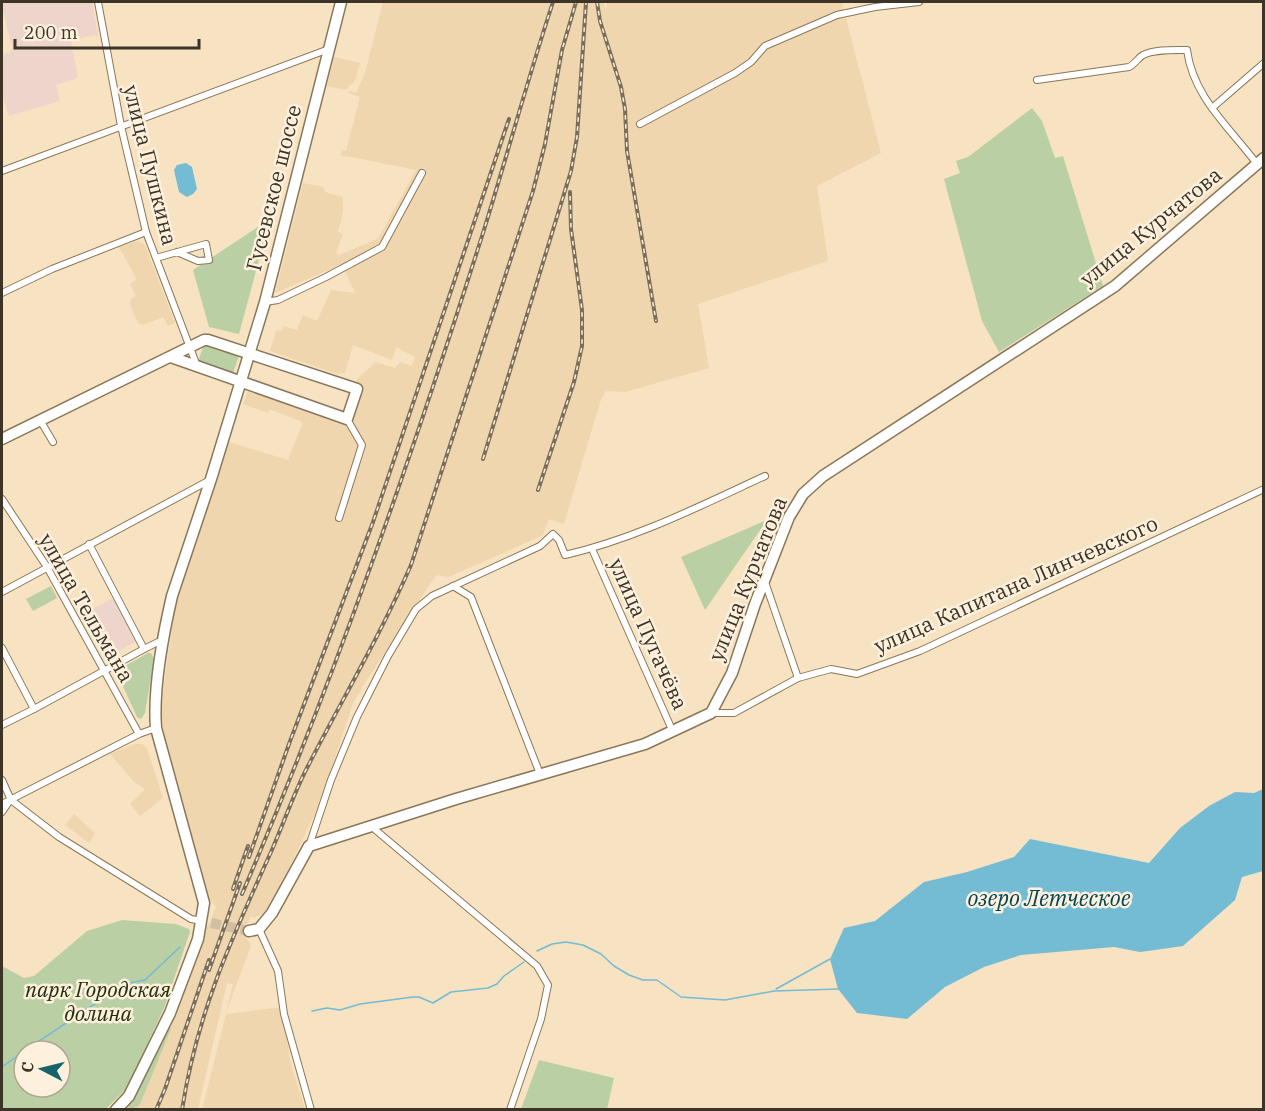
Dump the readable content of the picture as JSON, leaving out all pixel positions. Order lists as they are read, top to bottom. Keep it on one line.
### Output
{"streets":{"main road":["Гусевское шоссе","улица Курчатова"],"street":["улица Пушкина","улица Капитана Линчевского","улица Тельмана","улица Пугачёва"]},"crossings":[["улица Курчатова","улица Капитана Линчевского"]],"water":["озеро Летческое"],"parks":["парк Городская долина"],"scale_bar":"200 m","north":"left"}
